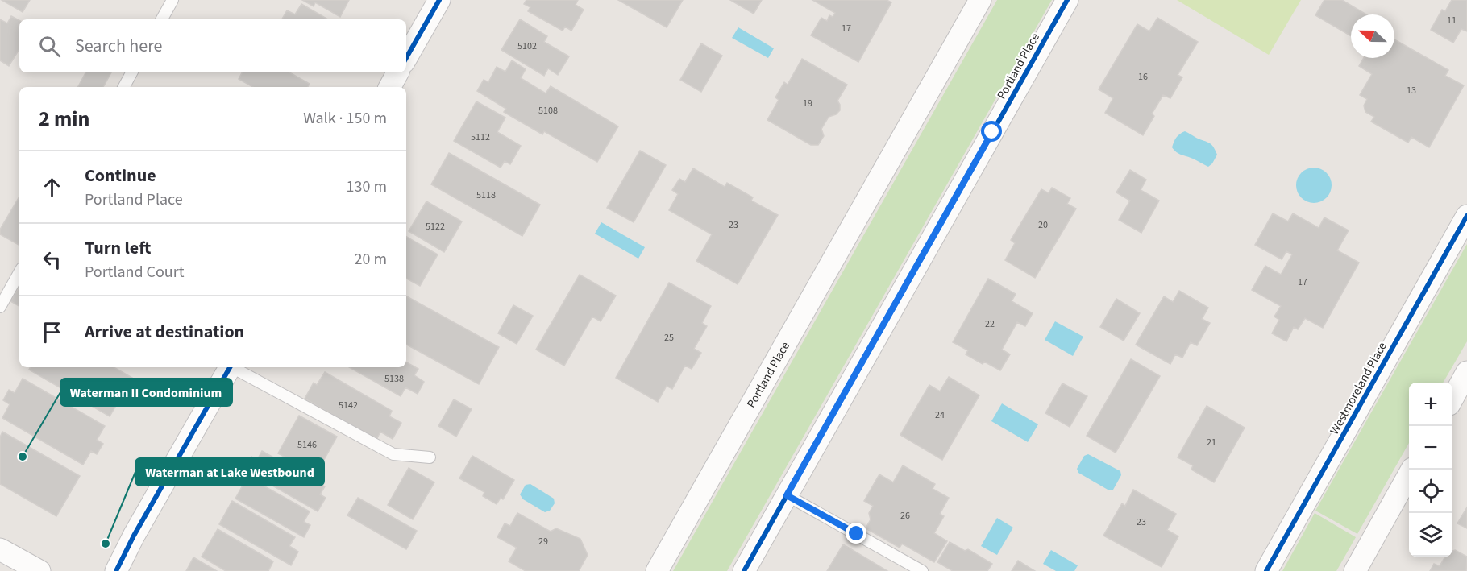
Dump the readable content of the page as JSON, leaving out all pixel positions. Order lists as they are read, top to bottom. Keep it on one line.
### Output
{"streets":{"street":["Portland Place","Westmoreland Place"]},"places":["Waterman II Condominium","Waterman at Lake Westbound"],"house_numbers":["11","17","5102","16","13","19","5108","5112","5118","23","20","5122","17","22","25","5138","5142","24","21","5146","26","23","29"],"north":"left","page":{"search":"Search here","heading":["2 min","Walk · 150 m"],"list":[["Continue","Portland Place","130 m"],["Turn left","Portland Court","20 m"],"Arrive at destination"],"map_buttons":["+","−"]}}
